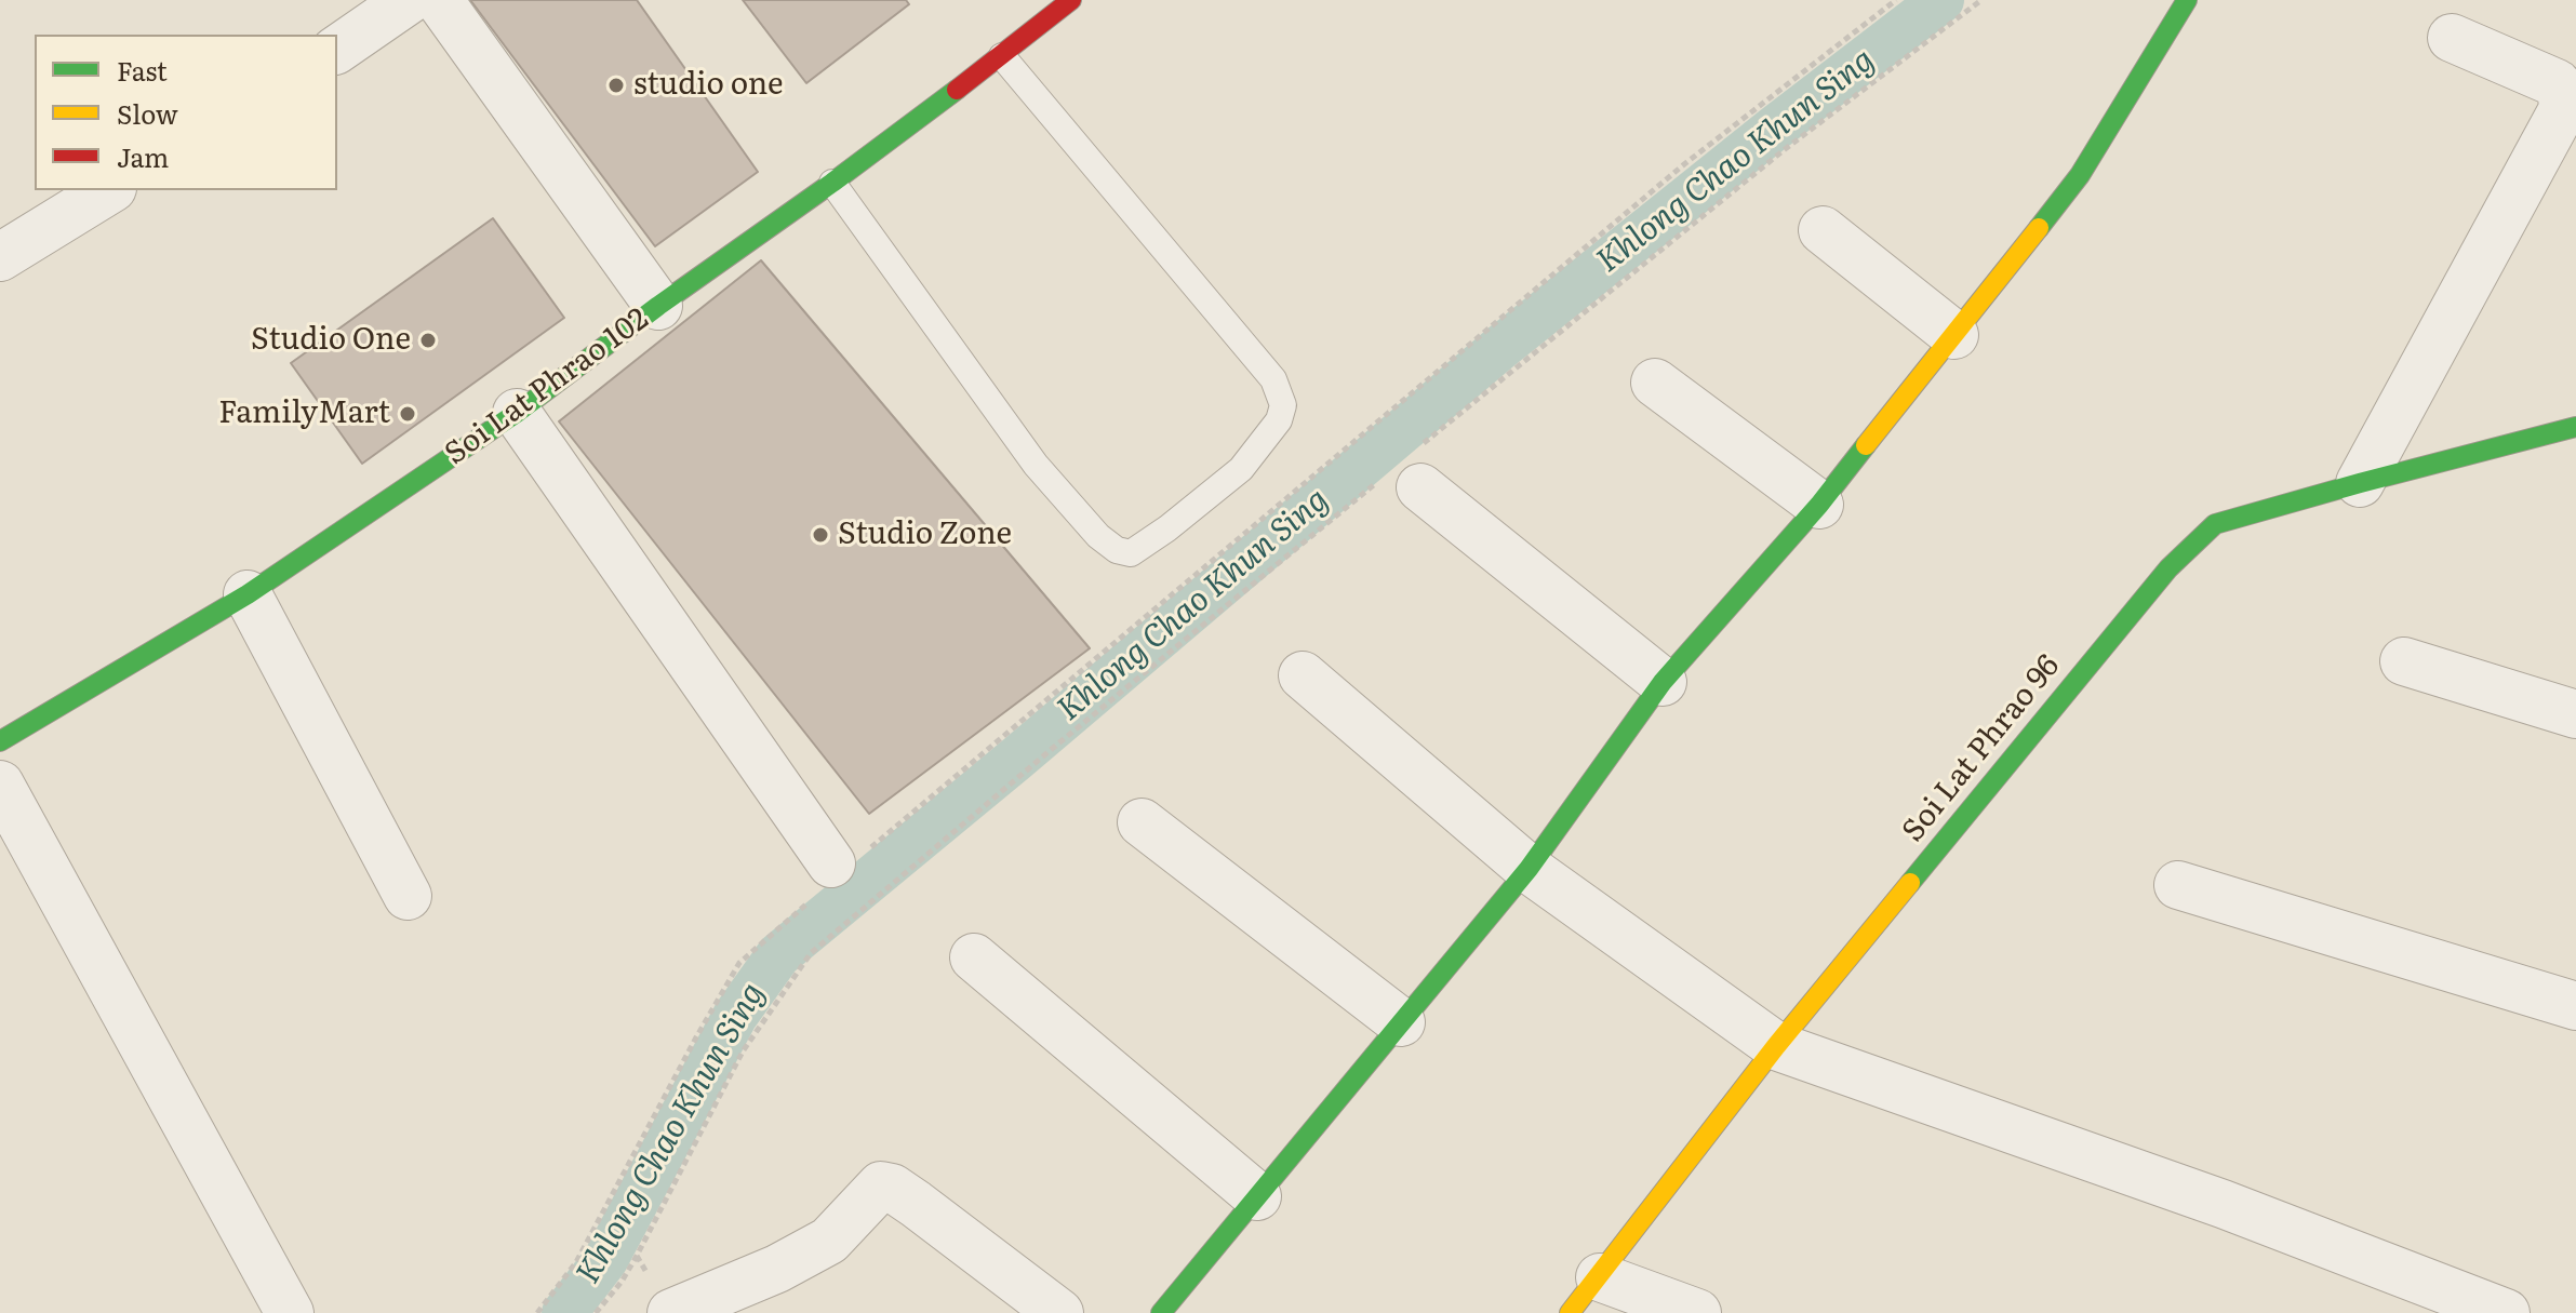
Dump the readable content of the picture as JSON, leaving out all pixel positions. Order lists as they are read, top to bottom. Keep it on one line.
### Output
{"streets":{"street":["Soi Lat Phrao 102","Soi Lat Phrao 96"]},"water":["Khlong Chao Khun Sing"],"places":["studio one","Studio One","FamilyMart","Studio Zone"],"legend":["Fast","Slow","Jam"]}
